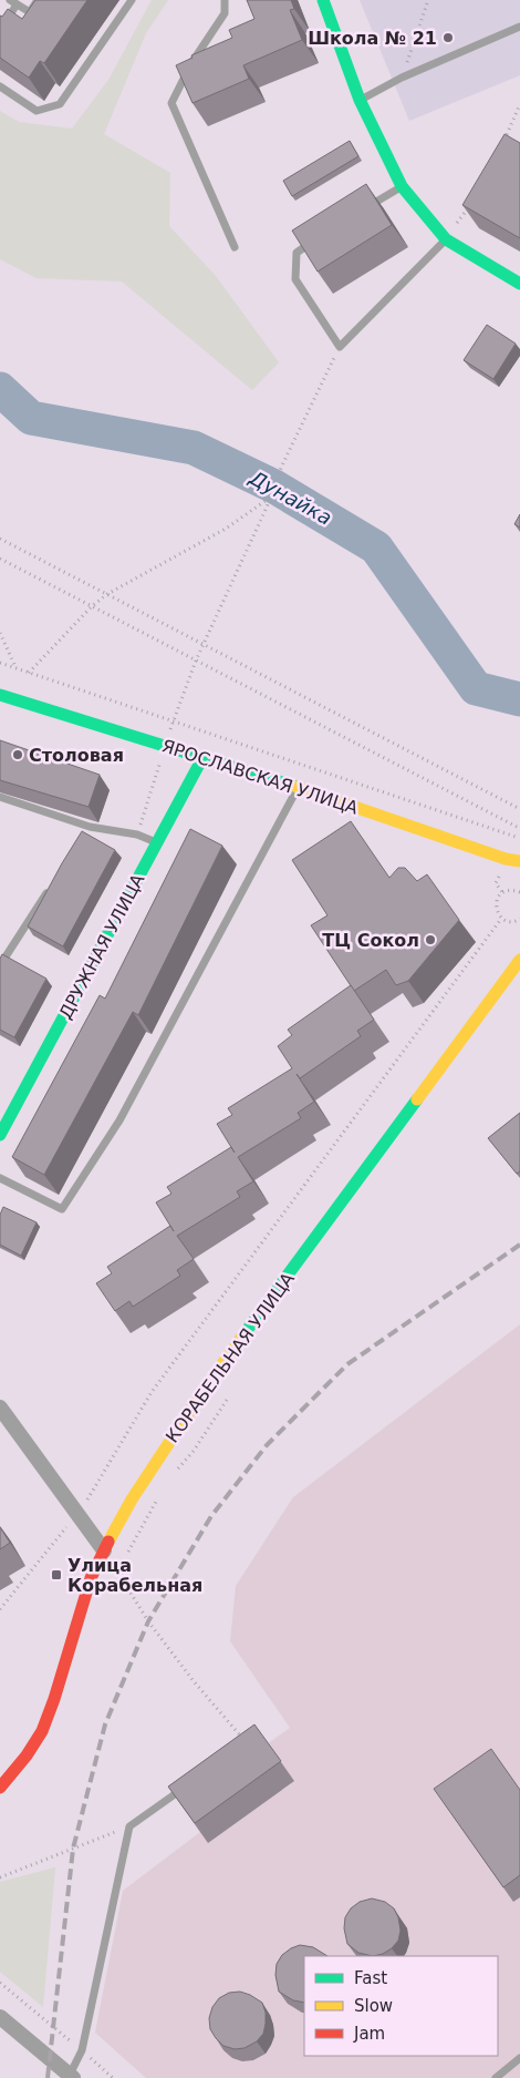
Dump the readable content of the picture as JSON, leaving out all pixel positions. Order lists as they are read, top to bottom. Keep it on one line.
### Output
{"streets":{"street":["ЯРОСЛАВСКАЯ УЛИЦА","ДРУЖНАЯ УЛИЦА","КОРАБЕЛЬНАЯ УЛИЦА"]},"crossings":[["ЯРОСЛАВСКАЯ УЛИЦА","ДРУЖНАЯ УЛИЦА"]],"water":["Дунайка"],"places":{"other":["Школа № 21","Столовая","ТЦ Сокол"],"transit":["Улица Корабельная"]},"legend":["Fast","Slow","Jam"]}
